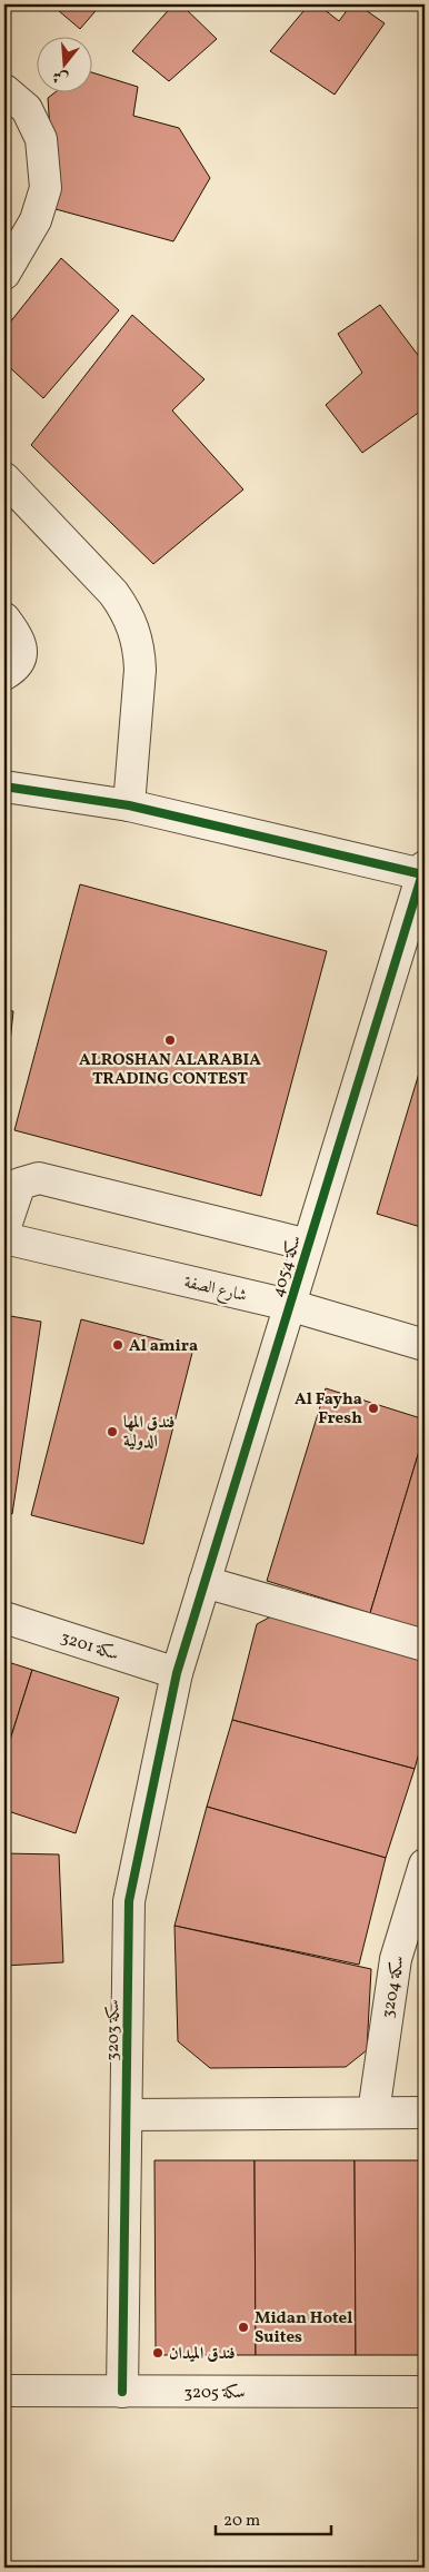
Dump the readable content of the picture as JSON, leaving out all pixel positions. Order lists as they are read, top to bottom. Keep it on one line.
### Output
{"streets":{"street":["سكة 4054","شارع الصفة","سكة 3201","سكة 3204","سكة 3203","سكة 3205"]},"crossings":[["سكة 4054","شارع الصفة"],["سكة 4054","سكة 3201"],["سكة 4054","سكة 3203"],["سكة 3201","سكة 3203"],["سكة 3203","سكة 3205"]],"places":["ALROSHAN ALARABIA TRADING CONTEST","Al amira","Al Fayha Fresh","فندق المها الدولية","Midan Hotel Suites","فندق الميدان"],"scale_bar":"20 m","north":"bottom"}
